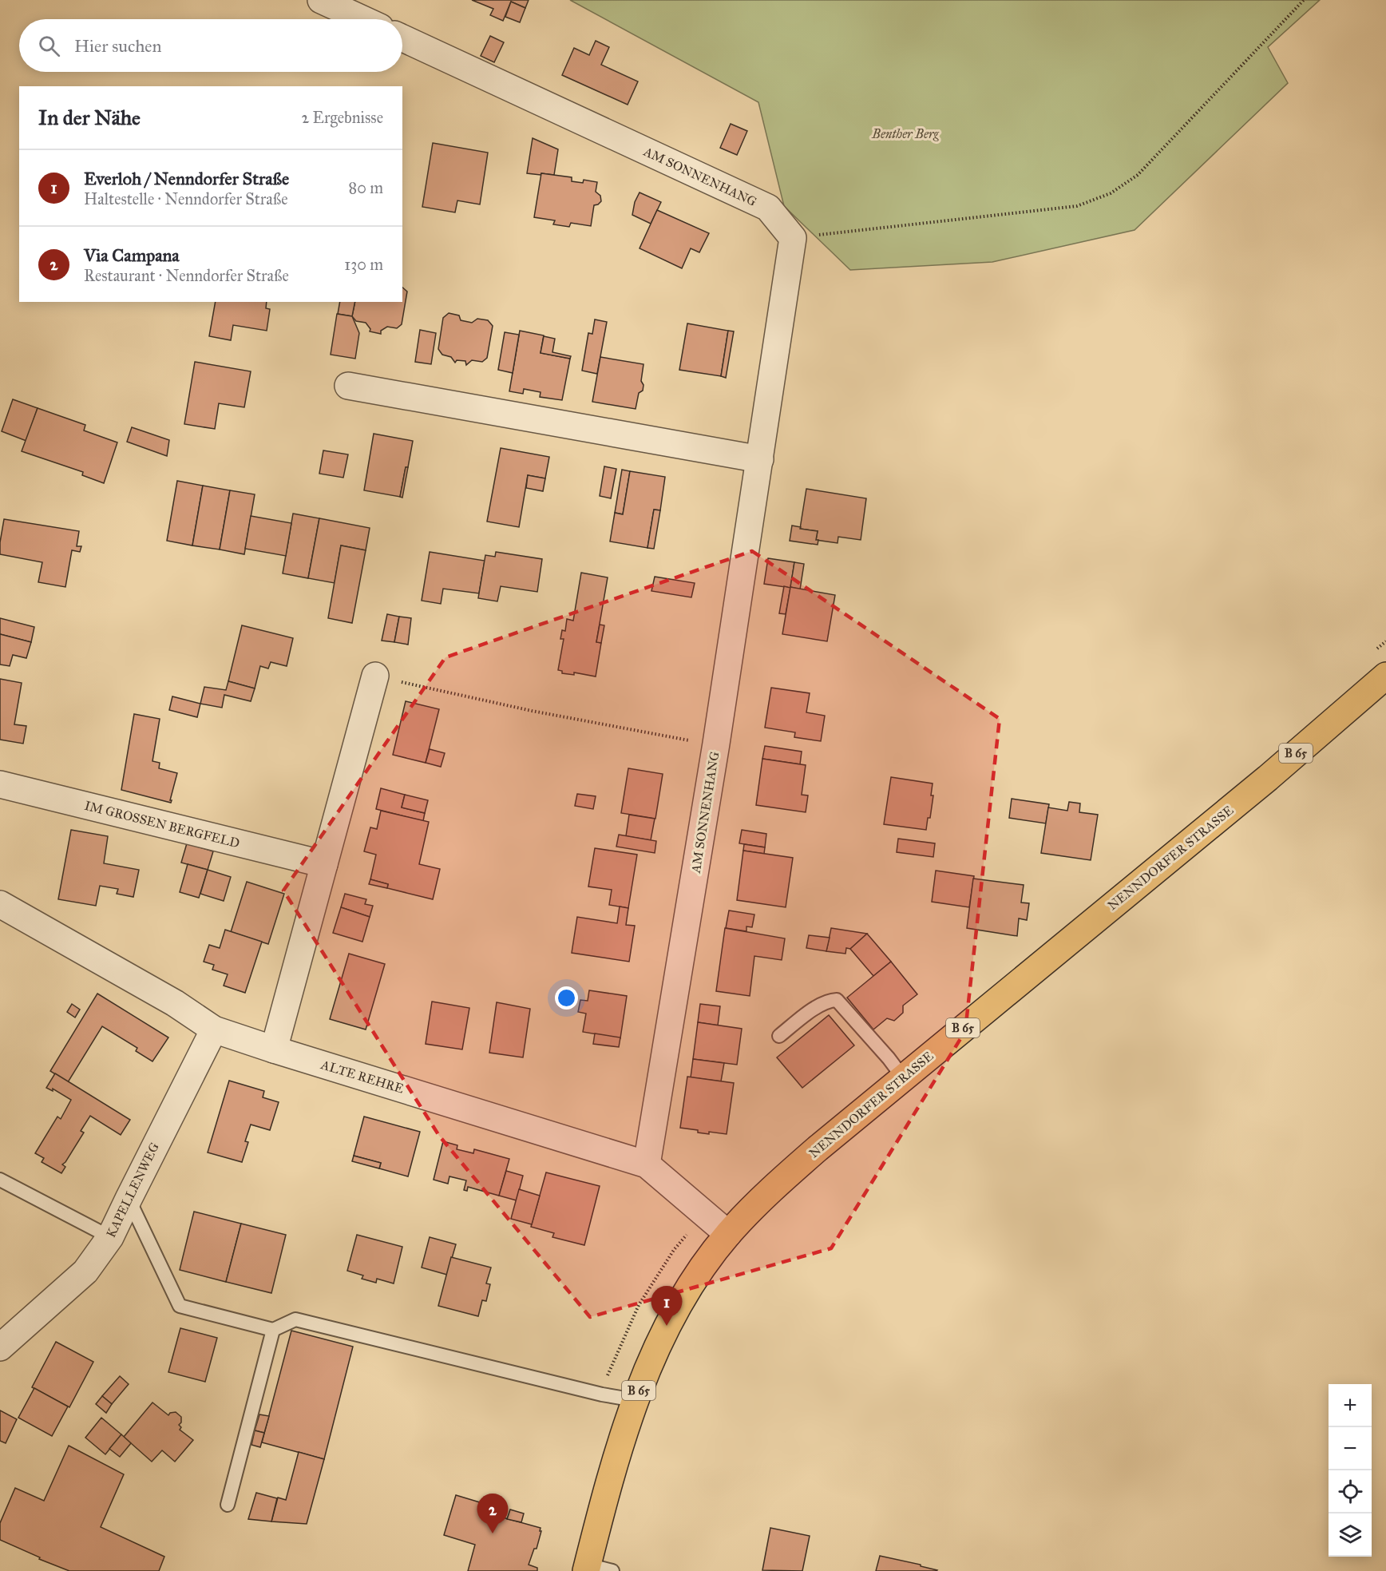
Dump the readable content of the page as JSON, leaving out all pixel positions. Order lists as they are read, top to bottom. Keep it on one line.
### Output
{"streets":{"main road":["B 65","NENNDORFER STRASSE"],"street":["AM SONNENHANG","IM GROSSEN BERGFELD","ALTE REHRE","KAPELLENWEG"]},"crossings":[["AM SONNENHANG","ALTE REHRE"],["NENNDORFER STRASSE","ALTE REHRE"],["ALTE REHRE","KAPELLENWEG"]],"parks":["Benther Berg"],"page":{"search":"Hier suchen","heading":["In der Nähe","2 Ergebnisse"],"list":[{"mark":"1","name":"Everloh / Nenndorfer Straße","note":"Haltestelle · Nenndorfer Straße","value":"80 m"},{"mark":"2","name":"Via Campana","note":"Restaurant · Nenndorfer Straße","value":"130 m"}],"pins":["1","2"],"map_buttons":["+","−"]}}
